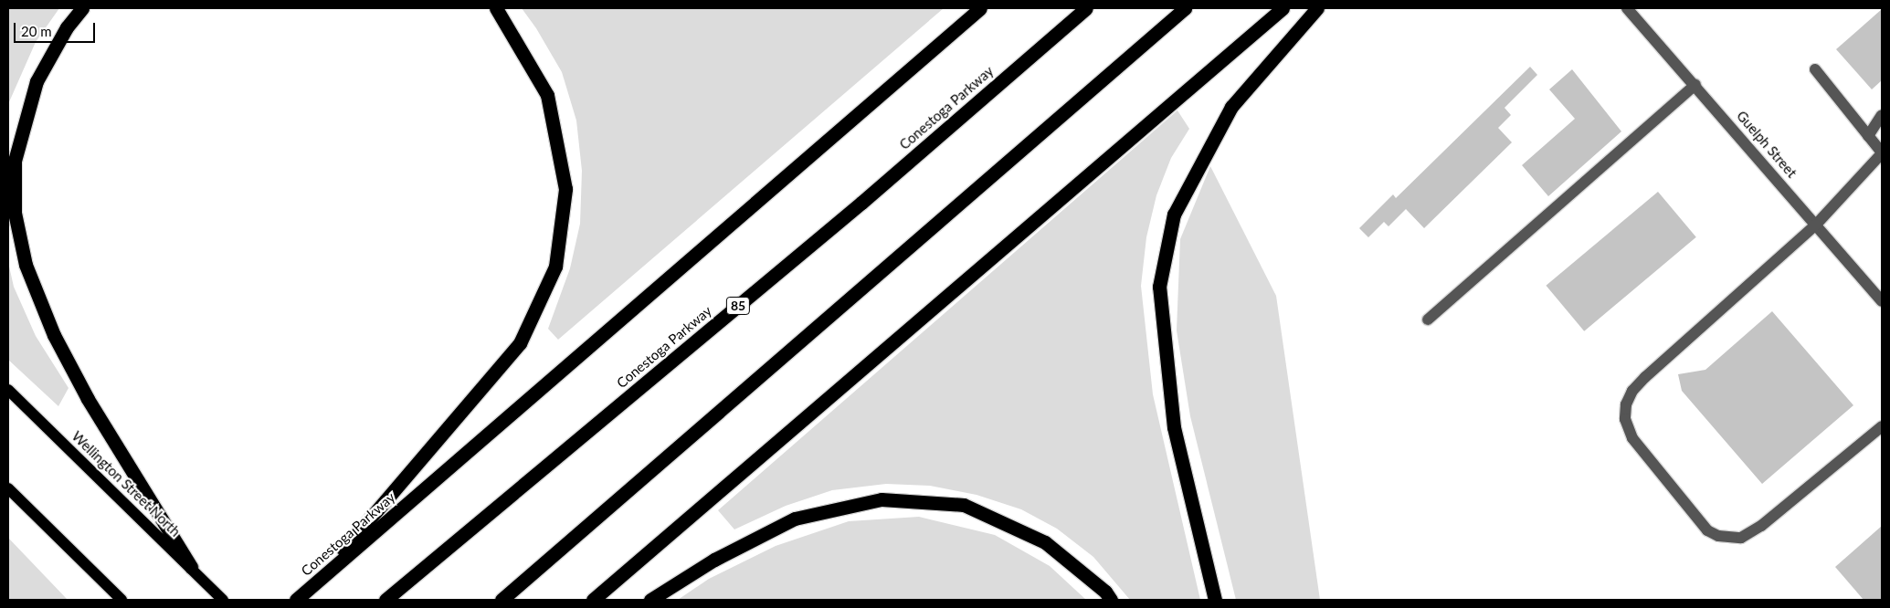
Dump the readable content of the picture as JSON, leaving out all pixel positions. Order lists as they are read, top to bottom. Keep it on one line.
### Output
{"streets":{"highway":["Conestoga Parkway","85"],"main road":["Wellington Street North"],"street":["Guelph Street"]},"scale_bar":"20 m"}
